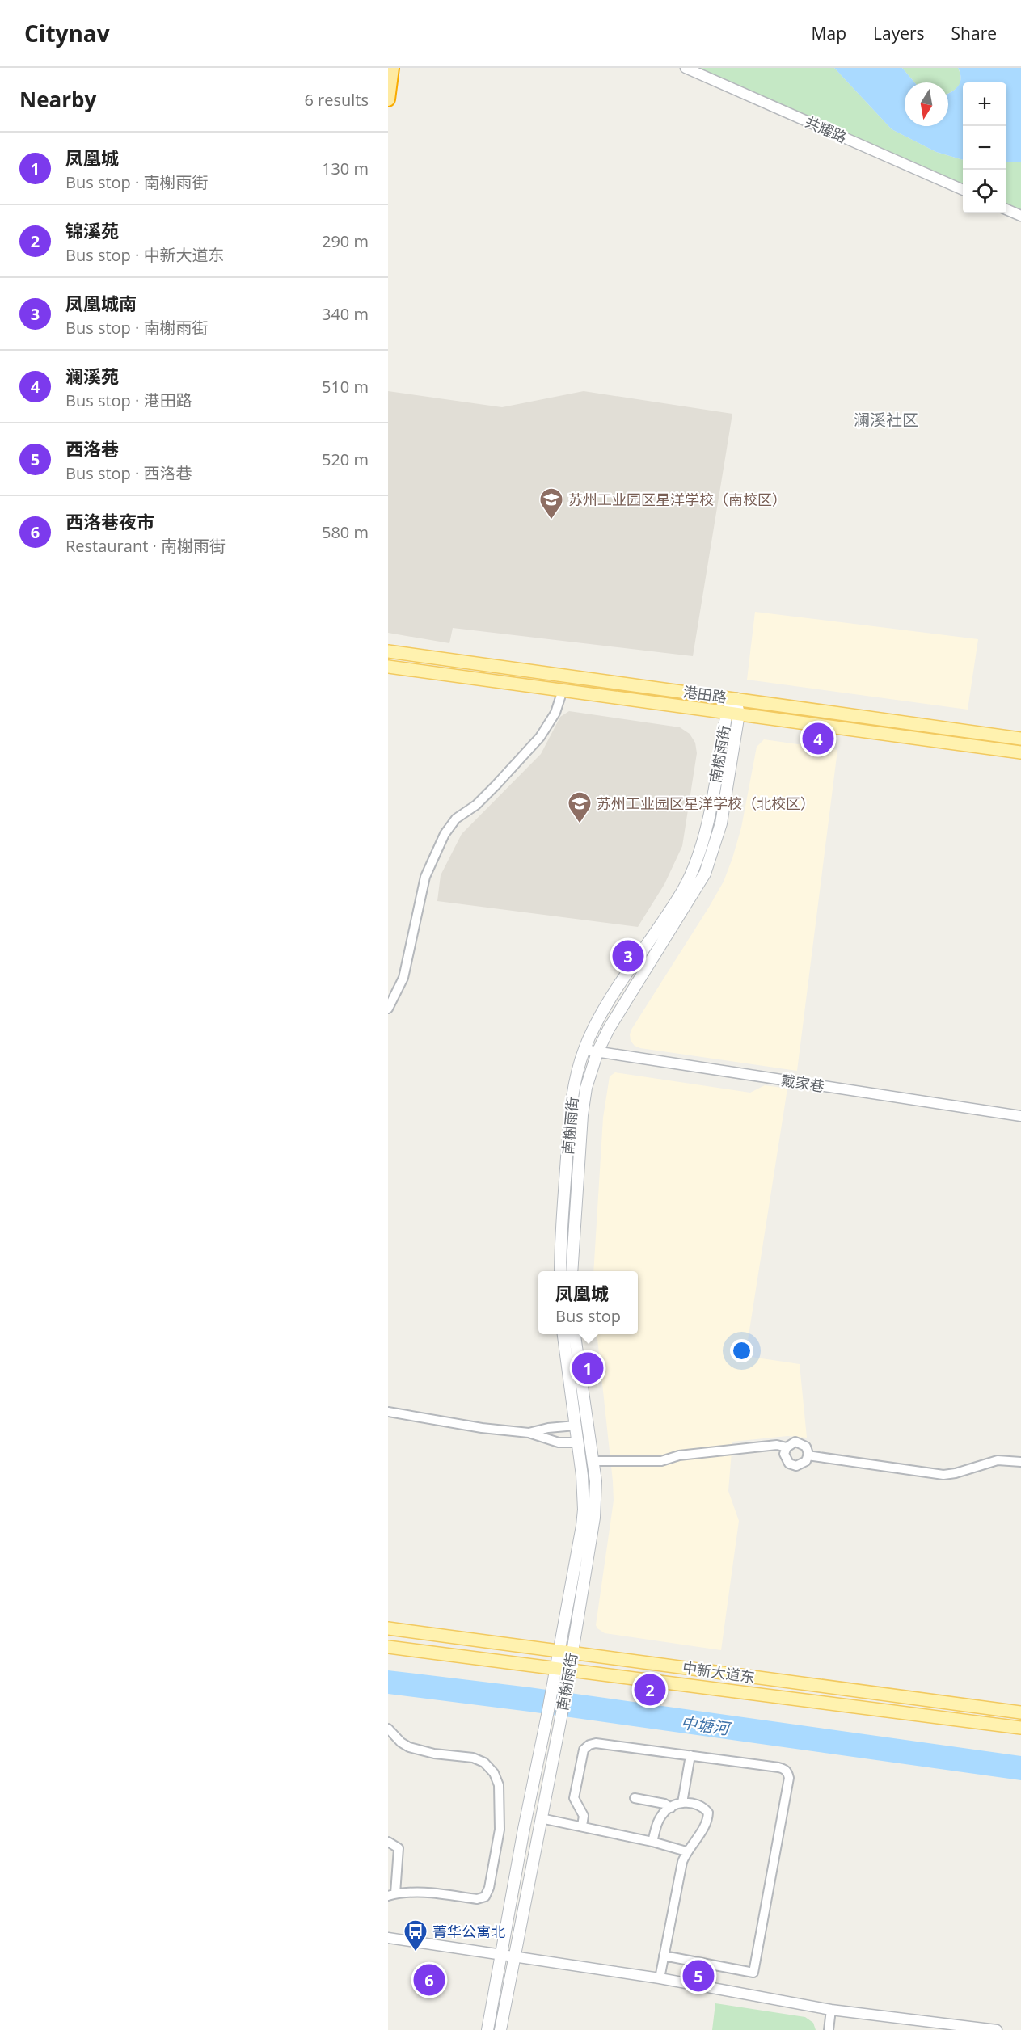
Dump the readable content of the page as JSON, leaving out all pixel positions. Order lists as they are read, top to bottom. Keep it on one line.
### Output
{"streets":{"main road":["港田路","南榭雨街","中新大道东"],"street":["共耀路","戴家巷"]},"crossings":[["港田路","南榭雨街"],["南榭雨街","戴家巷"],["南榭雨街","中新大道东"]],"districts":["澜溪社区"],"water":["中塘河"],"places":{"school or university":["苏州工业园区星洋学校（南校区）","苏州工业园区星洋学校（北校区）"],"bus stop":["菁华公寓北"]},"north":"bottom","page":{"header":"Citynav","nav":["Map","Layers","Share"],"heading":["Nearby","6 results"],"map_buttons":["+","−"],"list":[{"mark":"1","name":"凤凰城","note":"Bus stop · 南榭雨街","value":"130 m"},{"mark":"2","name":"锦溪苑","note":"Bus stop · 中新大道东","value":"290 m"},{"mark":"3","name":"凤凰城南","note":"Bus stop · 南榭雨街","value":"340 m"},{"mark":"4","name":"澜溪苑","note":"Bus stop · 港田路","value":"510 m"},{"mark":"5","name":"西洛巷","note":"Bus stop · 西洛巷","value":"520 m"},{"mark":"6","name":"西洛巷夜市","note":"Restaurant · 南榭雨街","value":"580 m"}],"pins":["4","3","1","2","5","6"],"popup":["凤凰城","Bus stop"]}}
